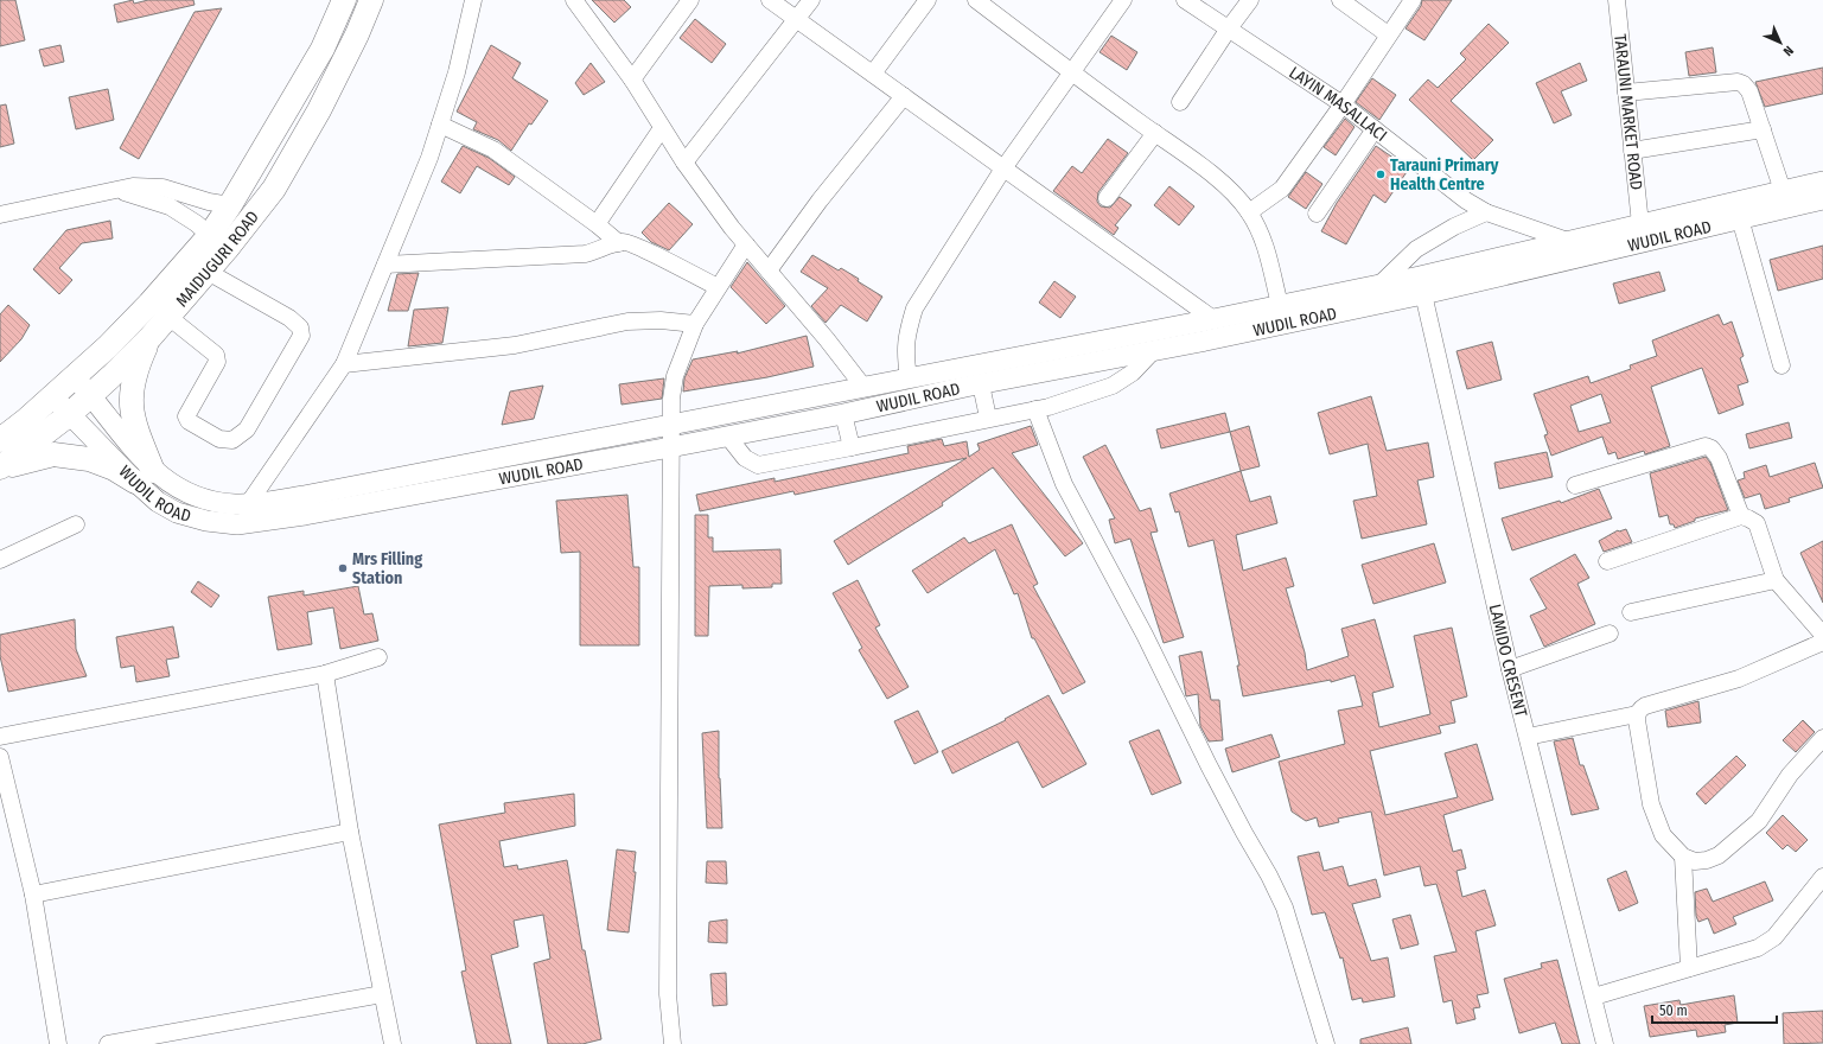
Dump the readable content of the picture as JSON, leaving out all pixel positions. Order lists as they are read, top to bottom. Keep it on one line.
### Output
{"streets":{"highway":["MAIDUGURI ROAD"],"main road":["WUDIL ROAD"],"street":["LAYIN MASALLACI","TARAUNI MARKET ROAD","LAMIDO CRESENT"]},"crossings":[["LAYIN MASALLACI","WUDIL ROAD"],["TARAUNI MARKET ROAD","WUDIL ROAD"],["WUDIL ROAD","MAIDUGURI ROAD"],["WUDIL ROAD","LAMIDO CRESENT"]],"places":["Tarauni Primary Health Centre","Mrs Filling Station"],"scale_bar":"50 m","north":"bottom right"}
